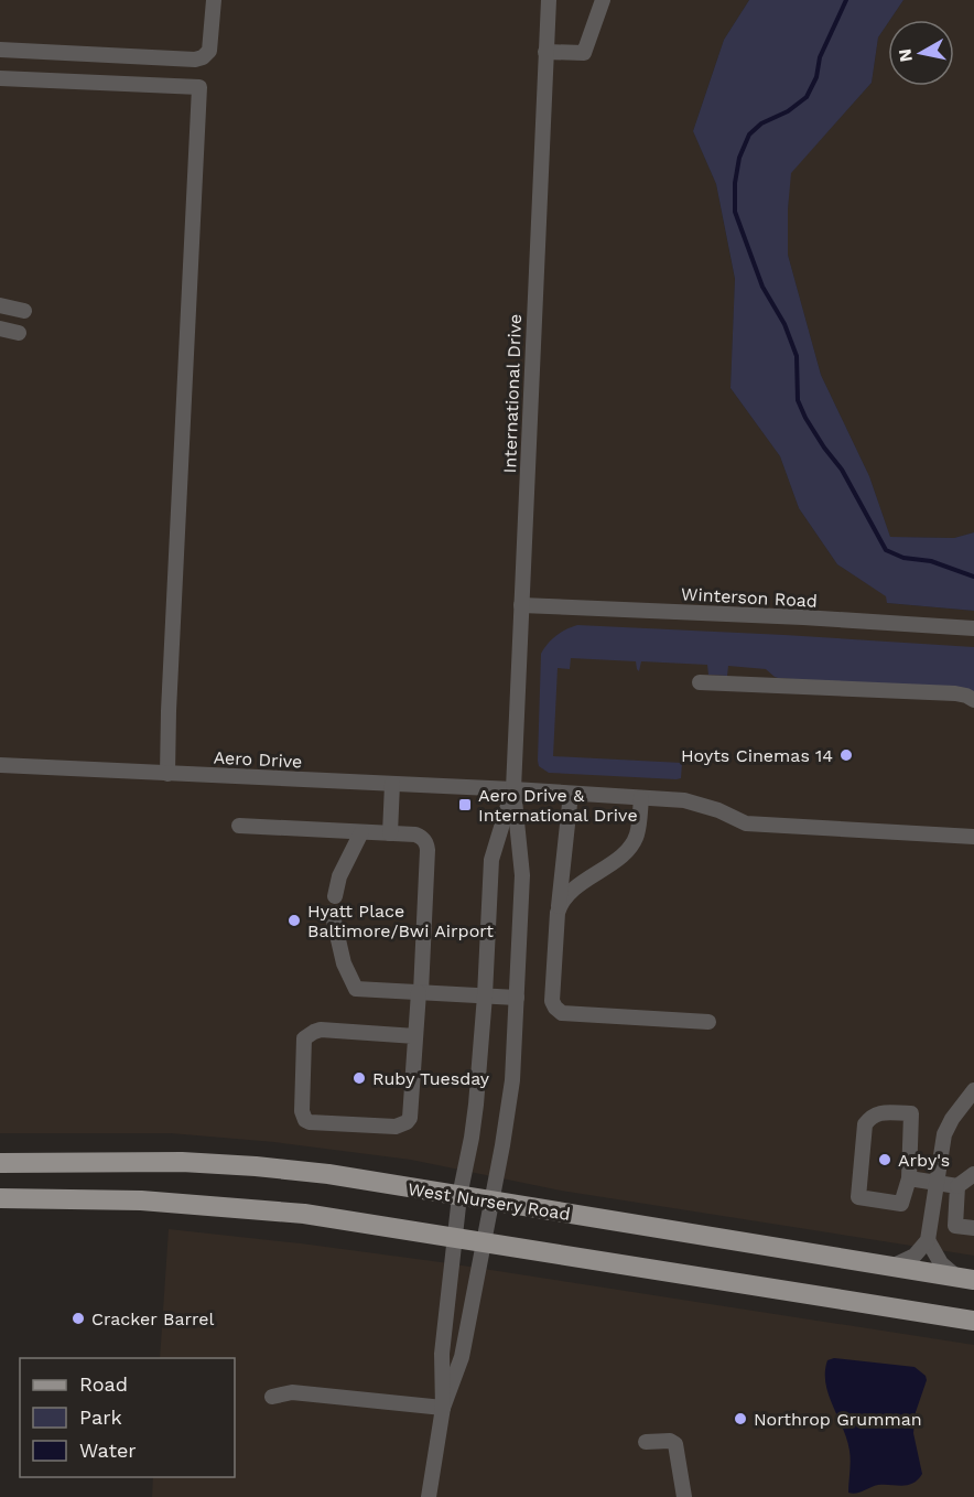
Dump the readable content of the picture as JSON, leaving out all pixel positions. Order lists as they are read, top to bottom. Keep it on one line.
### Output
{"streets":{"main road":["West Nursery Road"],"street":["International Drive","Winterson Road","Aero Drive"]},"crossings":[["International Drive","Winterson Road"],["International Drive","Aero Drive"],["International Drive","West Nursery Road"]],"places":{"other":["Hoyts Cinemas 14","Hyatt Place Baltimore/Bwi Airport","Ruby Tuesday","Arby's","Cracker Barrel","Northrop Grumman"],"transit":["Aero Drive & International Drive"]},"legend":["Road","Park","Water"],"north":"left"}
